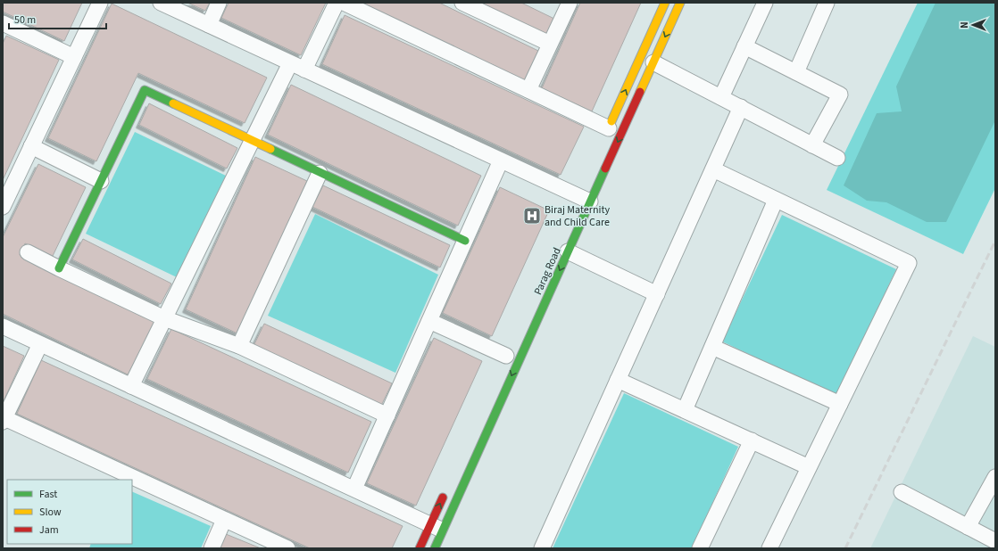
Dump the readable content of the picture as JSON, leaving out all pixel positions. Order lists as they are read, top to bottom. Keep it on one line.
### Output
{"streets":{"street":["Parag Road"]},"one_way":["Parag Road"],"places":{"hospital":["Biraj Maternity and Child Care"]},"legend":["Fast","Slow","Jam"],"scale_bar":"50 m","north":"left"}
